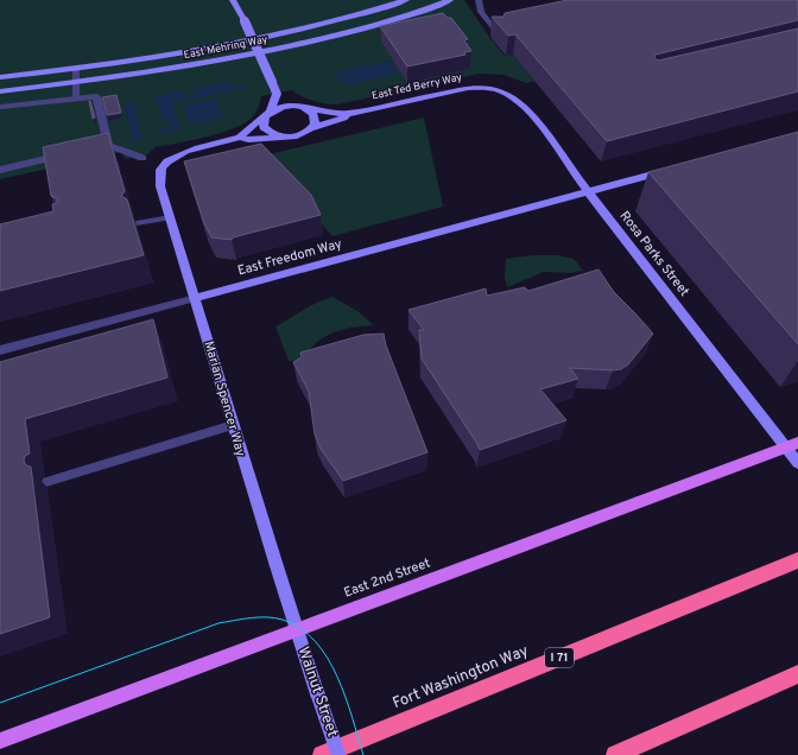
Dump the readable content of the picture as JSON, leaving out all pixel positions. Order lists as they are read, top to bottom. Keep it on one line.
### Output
{"streets":{"highway":["I 71","Fort Washington Way"],"main road":["East Mehring Way","East Ted Berry Way","Rosa Parks Street","East Freedom Way","Marian Spencer Way","East 2nd Street","Walnut Street"]},"crossings":[["East Ted Berry Way","Rosa Parks Street"],["Rosa Parks Street","East Freedom Way"],["Rosa Parks Street","East 2nd Street"],["East Freedom Way","Marian Spencer Way"],["Marian Spencer Way","East 2nd Street"],["Marian Spencer Way","Walnut Street"],["East 2nd Street","Walnut Street"]]}
